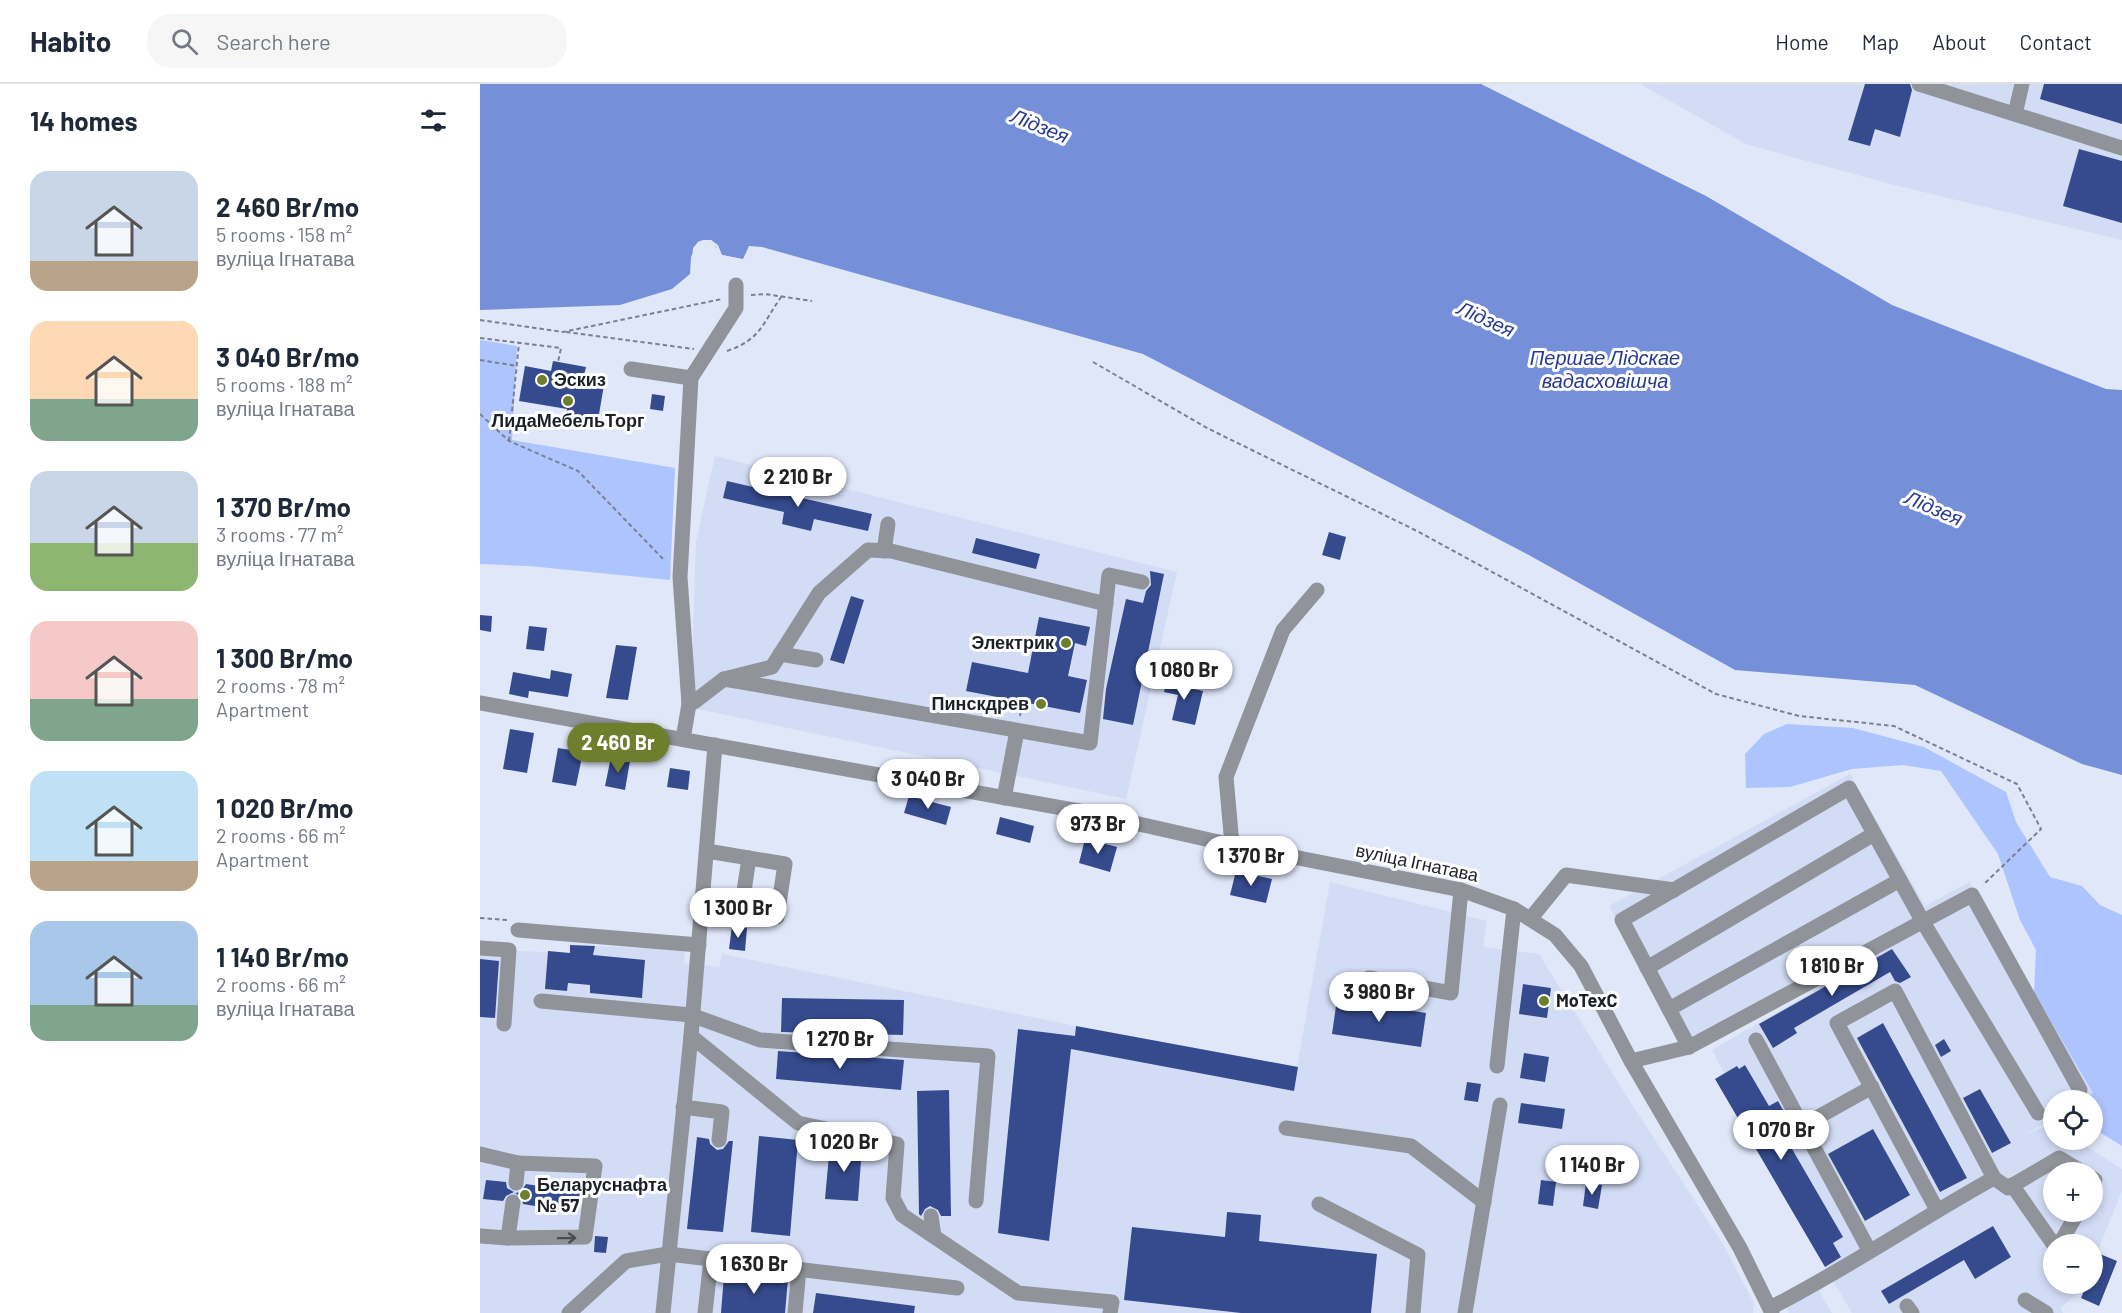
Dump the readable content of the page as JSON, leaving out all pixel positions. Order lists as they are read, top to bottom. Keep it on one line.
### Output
{"streets":{"street":["вуліца Ігнатава"]},"water":["Лідзея","Першае Лідскае вадасховішча"],"places":["Эскиз","ЛидаМебельТорг","Электрик","Пинскдрев","MoTexC","Беларуснафта № 57"],"page":{"header":"Habito","search":"Search here","nav":["Home","Map","About","Contact"],"heading":"14 homes","list":[{"name":"2 460 Br/mo","note":"5 rooms · 158 m² · вуліца Ігнатава"},{"name":"3 040 Br/mo","note":"5 rooms · 188 m² · вуліца Ігнатава"},{"name":"1 370 Br/mo","note":"3 rooms · 77 m² · вуліца Ігнатава"},{"name":"1 300 Br/mo","note":"2 rooms · 78 m² · Apartment"},{"name":"1 020 Br/mo","note":"2 rooms · 66 m² · Apartment"},{"name":"1 140 Br/mo","note":"2 rooms · 66 m² · вуліца Ігнатава"}],"price":["2 210 Br","1 080 Br","2 460 Br","3 040 Br","973 Br","1 370 Br","1 300 Br","1 810 Br","3 980 Br","1 270 Br","1 070 Br","1 020 Br","1 140 Br","1 630 Br"],"map_buttons":["+","−"]}}
